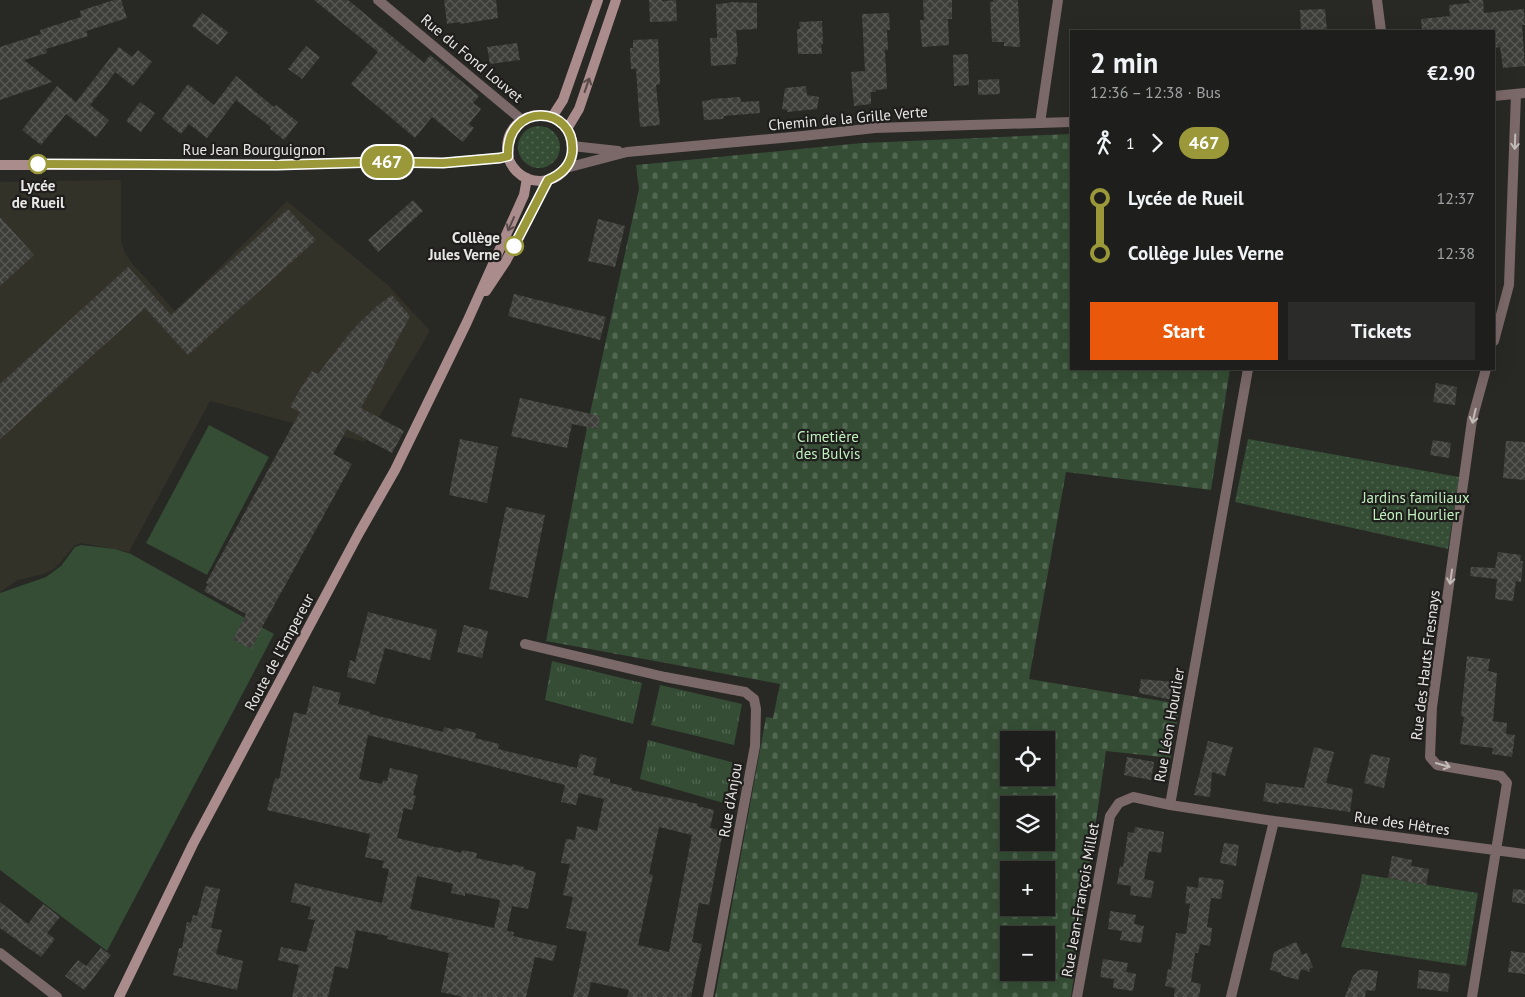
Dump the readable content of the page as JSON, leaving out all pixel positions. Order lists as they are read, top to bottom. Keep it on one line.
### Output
{"streets":{"main road":["Rue Jean Bourguignon","Route de l'Empereur"],"street":["Rue du Fond Louvet","Chemin de la Grille Verte","Rue des Hauts Fresnays","Rue Léon Hourlier","Rue d'Anjou","Rue des Hêtres","Rue Jean-François Millet"]},"crossings":[["Rue du Fond Louvet","Chemin de la Grille Verte"],["Rue du Fond Louvet","Rue Jean Bourguignon"],["Rue du Fond Louvet","Route de l'Empereur"],["Chemin de la Grille Verte","Rue Jean Bourguignon"],["Chemin de la Grille Verte","Route de l'Empereur"],["Rue Jean Bourguignon","Route de l'Empereur"],["Rue des Hauts Fresnays","Rue des Hêtres"],["Rue Léon Hourlier","Rue des Hêtres"],["Rue Léon Hourlier","Rue Jean-François Millet"]],"one_way":["Rue des Hauts Fresnays"],"parks":["Cimetière des Bulvis","Jardins familiaux Léon Hourlier"],"places":["Lycée de Rueil","Collège Jules Verne"],"lines":["bus line 467"],"page":{"on_map":"467","heading":["2 min","12:36 – 12:38 · Bus","€2.90"],"legs":["1","467"],"list":[{"name":"Lycée de Rueil","value":"12:37"},{"name":"Collège Jules Verne","value":"12:38"}],"buttons":["Start","Tickets"],"map_buttons":["+","−"]}}
